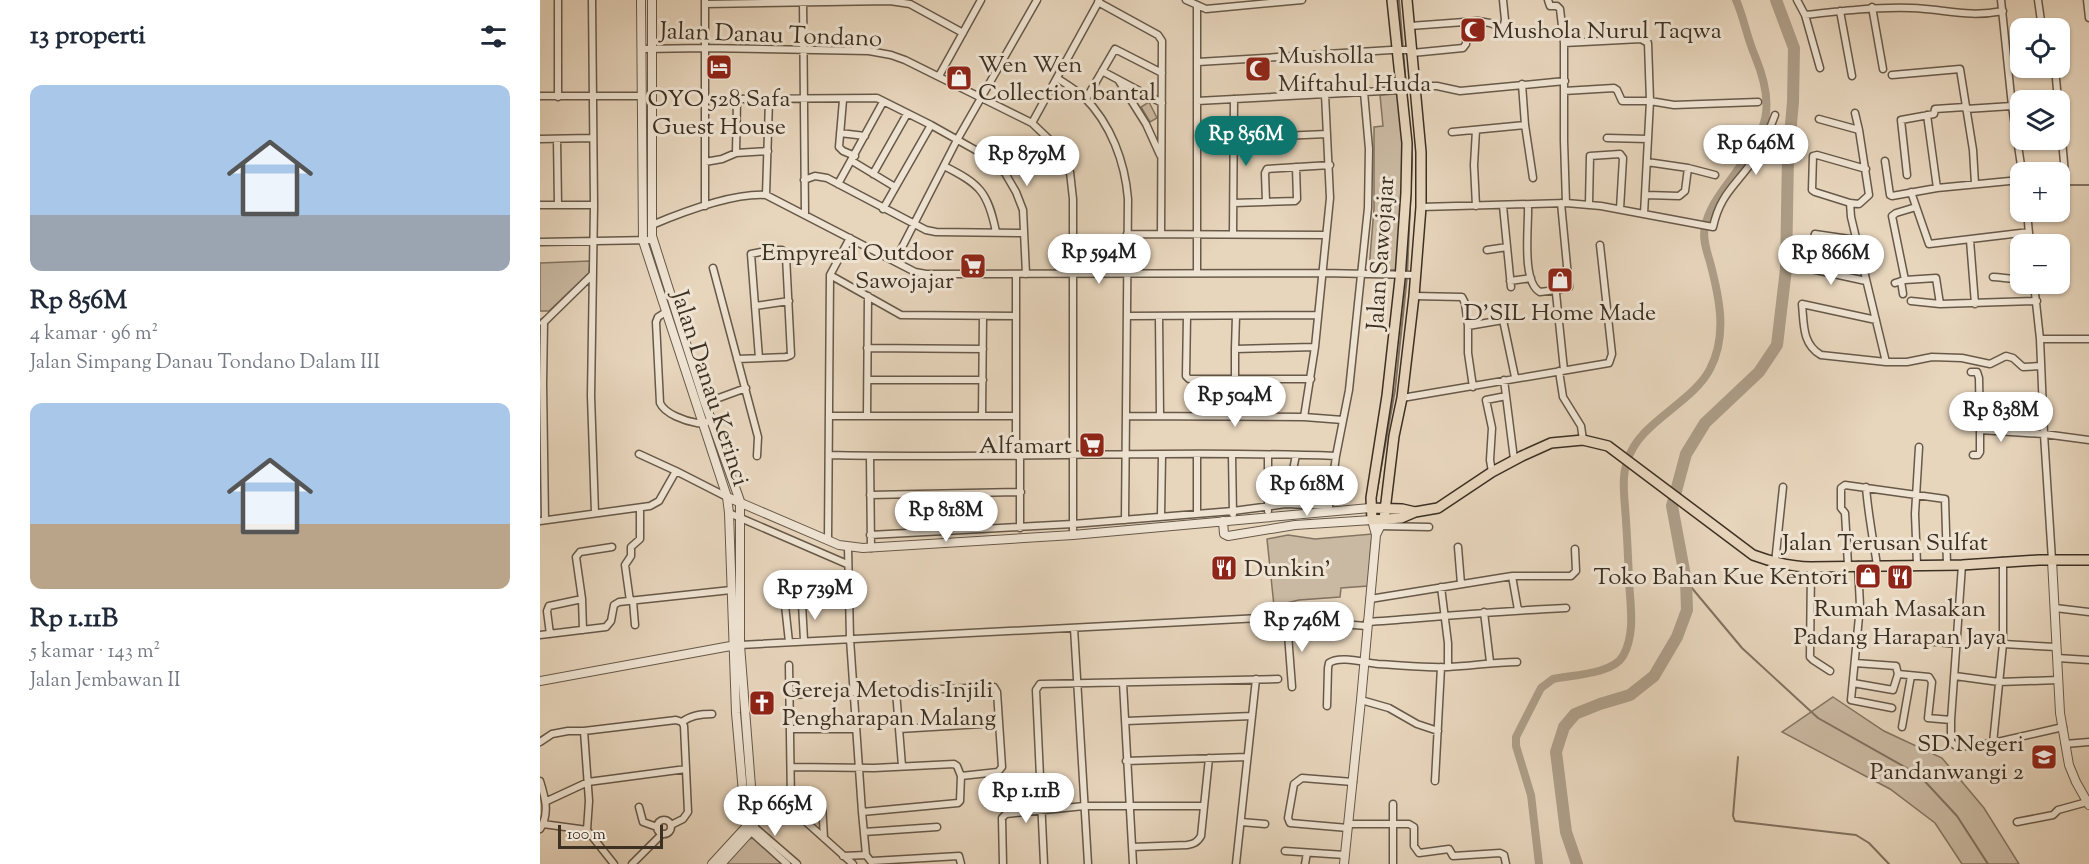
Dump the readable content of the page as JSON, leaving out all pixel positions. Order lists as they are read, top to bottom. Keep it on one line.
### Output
{"streets":{"main road":["Jalan Sawojajar","Jalan Terusan Sulfat"],"street":["Jalan Danau Tondano","Jalan Danau Kerinci"]},"crossings":[["Jalan Danau Tondano","Jalan Danau Kerinci"],["Jalan Danau Tondano","Jalan Terusan Sulfat"],["Jalan Sawojajar","Jalan Terusan Sulfat"],["Jalan Danau Kerinci","Jalan Terusan Sulfat"]],"places":{"mosque":["Mushola Nurul Taqwa","Musholla Miftahul Huda"],"hotel":["OYO 528 Safa Guest House"],"shop":["Wen Wen Collection bantal","D'SIL Home Made","Toko Bahan Kue Kentori"],"supermarket":["Empyreal Outdoor Sawojajar","Alfamart"],"restaurant":["Dunkin'","Rumah Masakan Padang Harapan Jaya"],"church":["Gereja Metodis Injili Pengharapan Malang"],"school or university":["SD Negeri Pandanwangi 2"]},"scale_bar":"100 m","page":{"heading":"13 properti","map_buttons":["+","−"],"list":[{"name":"Rp 856M","note":"4 kamar · 96 m² · Jalan Simpang Danau Tondano Dalam III"},{"name":"Rp 1.11B","note":"5 kamar · 143 m² · Jalan Jembawan II"}],"price":["Rp 856M","Rp 646M","Rp 879M","Rp 594M","Rp 866M","Rp 504M","Rp 838M","Rp 618M","Rp 818M","Rp 739M","Rp 746M","Rp 1.11B","Rp 665M"],"scale":"100 m"}}
